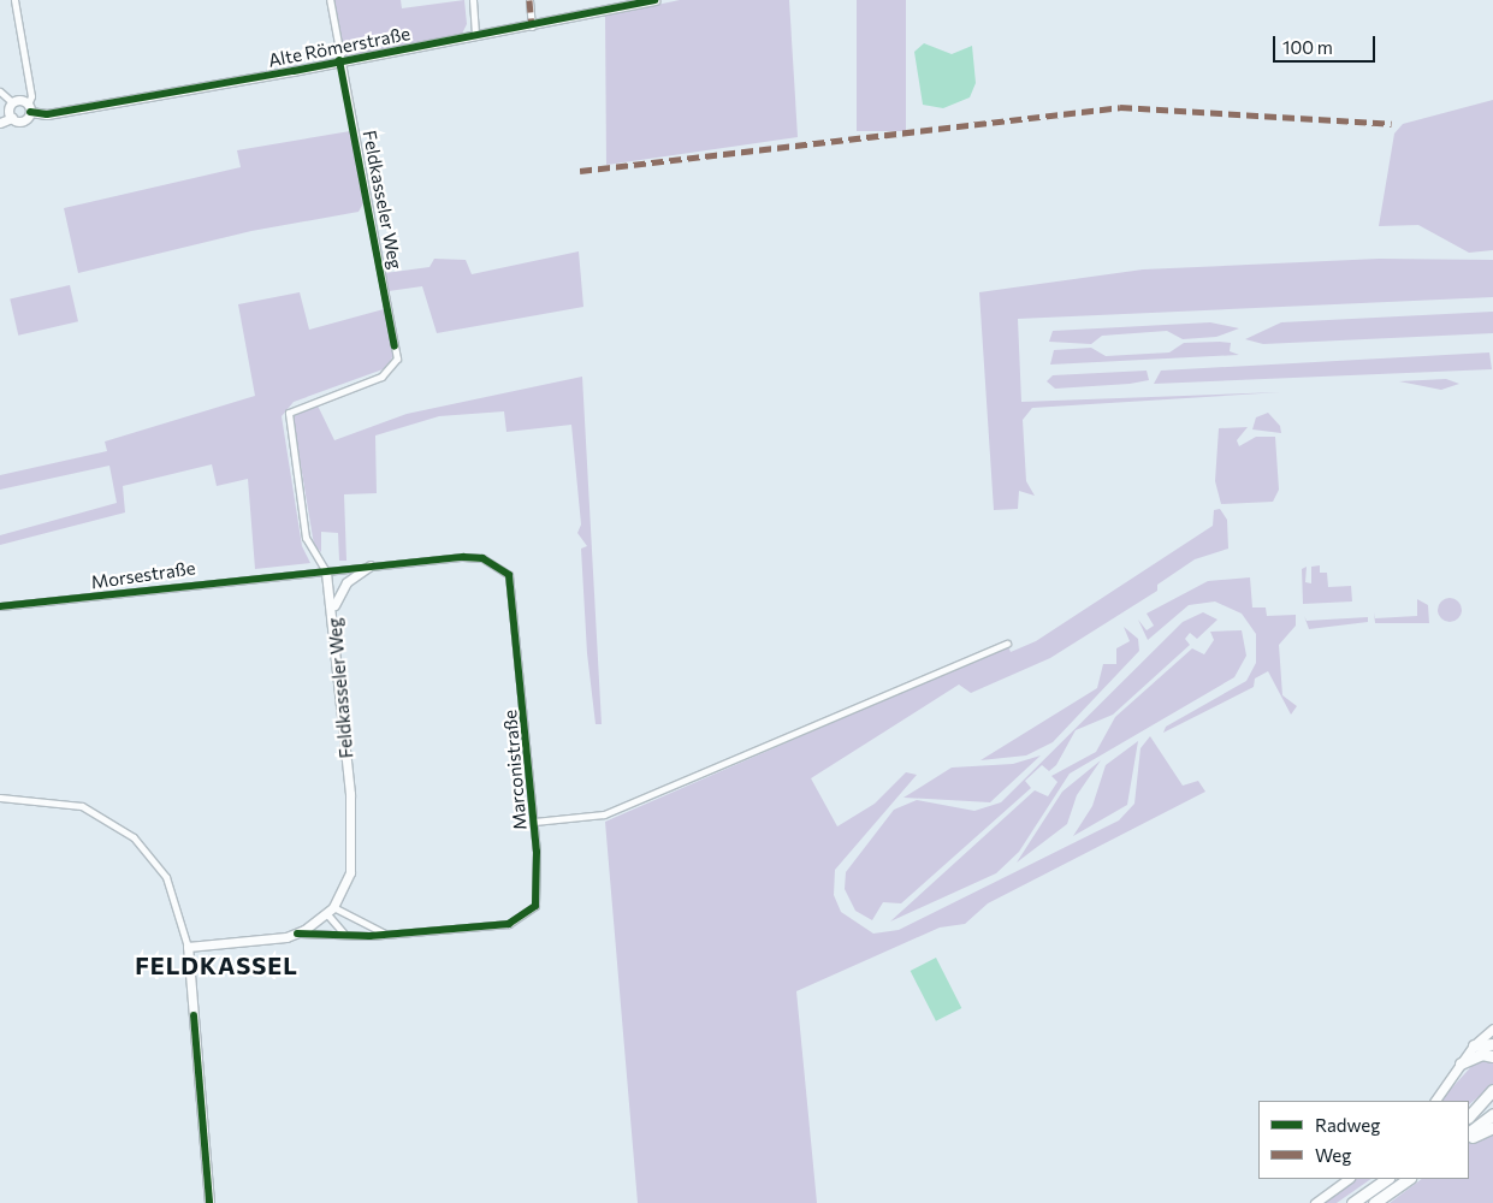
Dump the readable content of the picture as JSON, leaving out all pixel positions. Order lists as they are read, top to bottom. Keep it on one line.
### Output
{"streets":{"street":["Alte Römerstraße","Feldkasseler Weg","Morsestraße","Marconistraße"]},"crossings":[["Alte Römerstraße","Feldkasseler Weg"],["Feldkasseler Weg","Morsestraße"],["Feldkasseler Weg","Marconistraße"],["Morsestraße","Marconistraße"]],"districts":["FELDKASSEL"],"legend":["Radweg","Weg"],"scale_bar":"100 m"}
